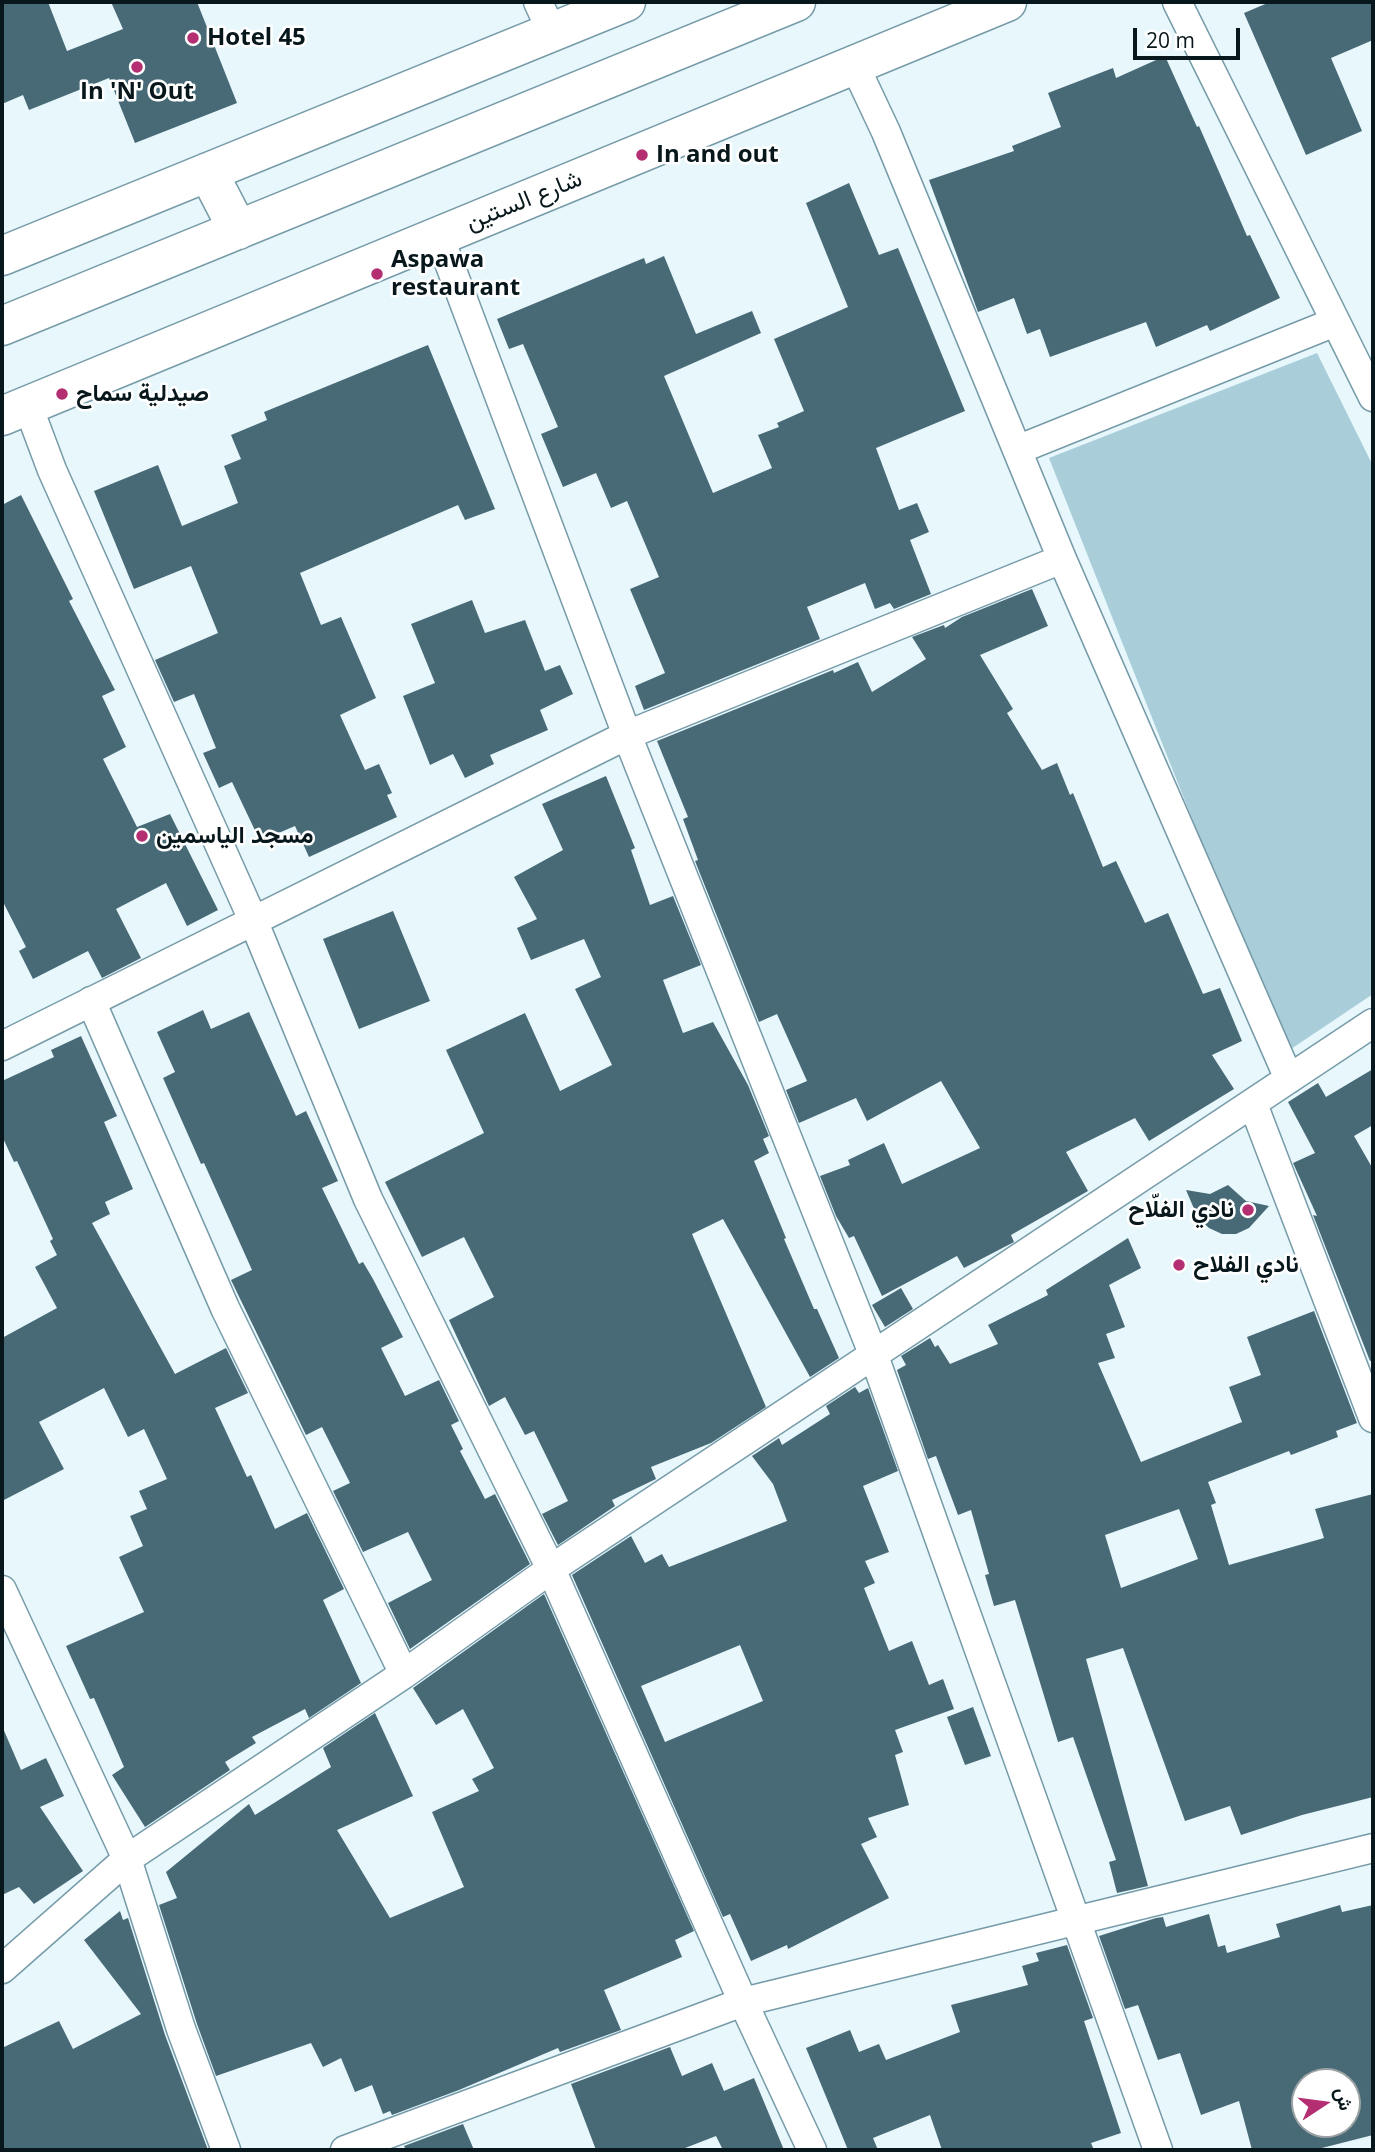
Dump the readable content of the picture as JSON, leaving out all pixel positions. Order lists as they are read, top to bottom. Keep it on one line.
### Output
{"streets":{"main road":["شارع الستين"]},"places":["Hotel 45","In 'N' Out","In and out","Aspawa restaurant","صيدلية سماح","مسجد الياسمين","نادي الفلّاح","نادي الفلاح"],"scale_bar":"20 m","north":"right"}
